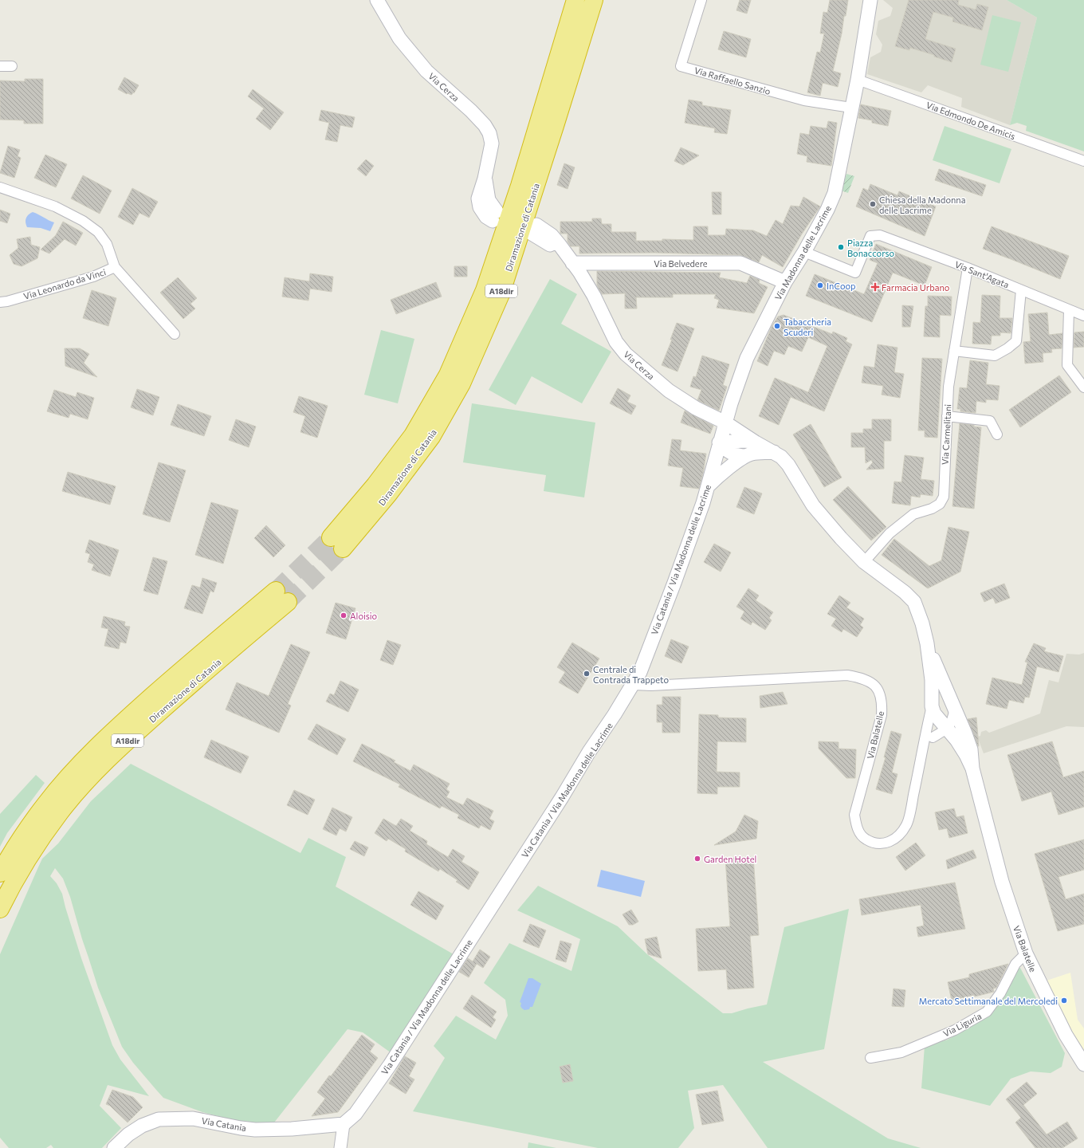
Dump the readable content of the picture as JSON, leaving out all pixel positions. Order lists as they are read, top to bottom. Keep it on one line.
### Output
{"streets":{"highway":["Diramazione di Catania","A18dir"],"main road":["Via Cerza","Via Madonna delle Lacrime","Via Belvedere","Via Catania / Via Madonna delle Lacrime","Via Balatelle","Via Catania"],"street":["Via Raffaello Sanzio","Via Edmondo De Amicis","Via Sant'Agata","Via Leonardo da Vinci","Via Carmelitani","Via Liguria"]},"crossings":[["Via Raffaello Sanzio","Via Madonna delle Lacrime"],["Via Cerza","Via Madonna delle Lacrime"],["Via Cerza","Via Belvedere"],["Via Cerza","Via Carmelitani"],["Via Cerza","Via Catania / Via Madonna delle Lacrime"],["Via Edmondo De Amicis","Via Madonna delle Lacrime"],["Via Madonna delle Lacrime","Via Belvedere"],["Via Madonna delle Lacrime","Via Sant'Agata"],["Via Madonna delle Lacrime","Via Catania / Via Madonna delle Lacrime"],["Via Sant'Agata","Via Carmelitani"],["Via Catania / Via Madonna delle Lacrime","Via Balatelle"],["Via Catania / Via Madonna delle Lacrime","Via Catania"],["Via Balatelle","Via Liguria"]],"places":{"other":["Chiesa della Madonna delle Lacrime","Piazza Bonaccorso","InCoop","Tabaccheria Scuderi","Aloisio","Centrale di Contrada Trappeto","Garden Hotel","Mercato Settimanale del Mercoledi"],"health":["Farmacia Urbano"]}}
